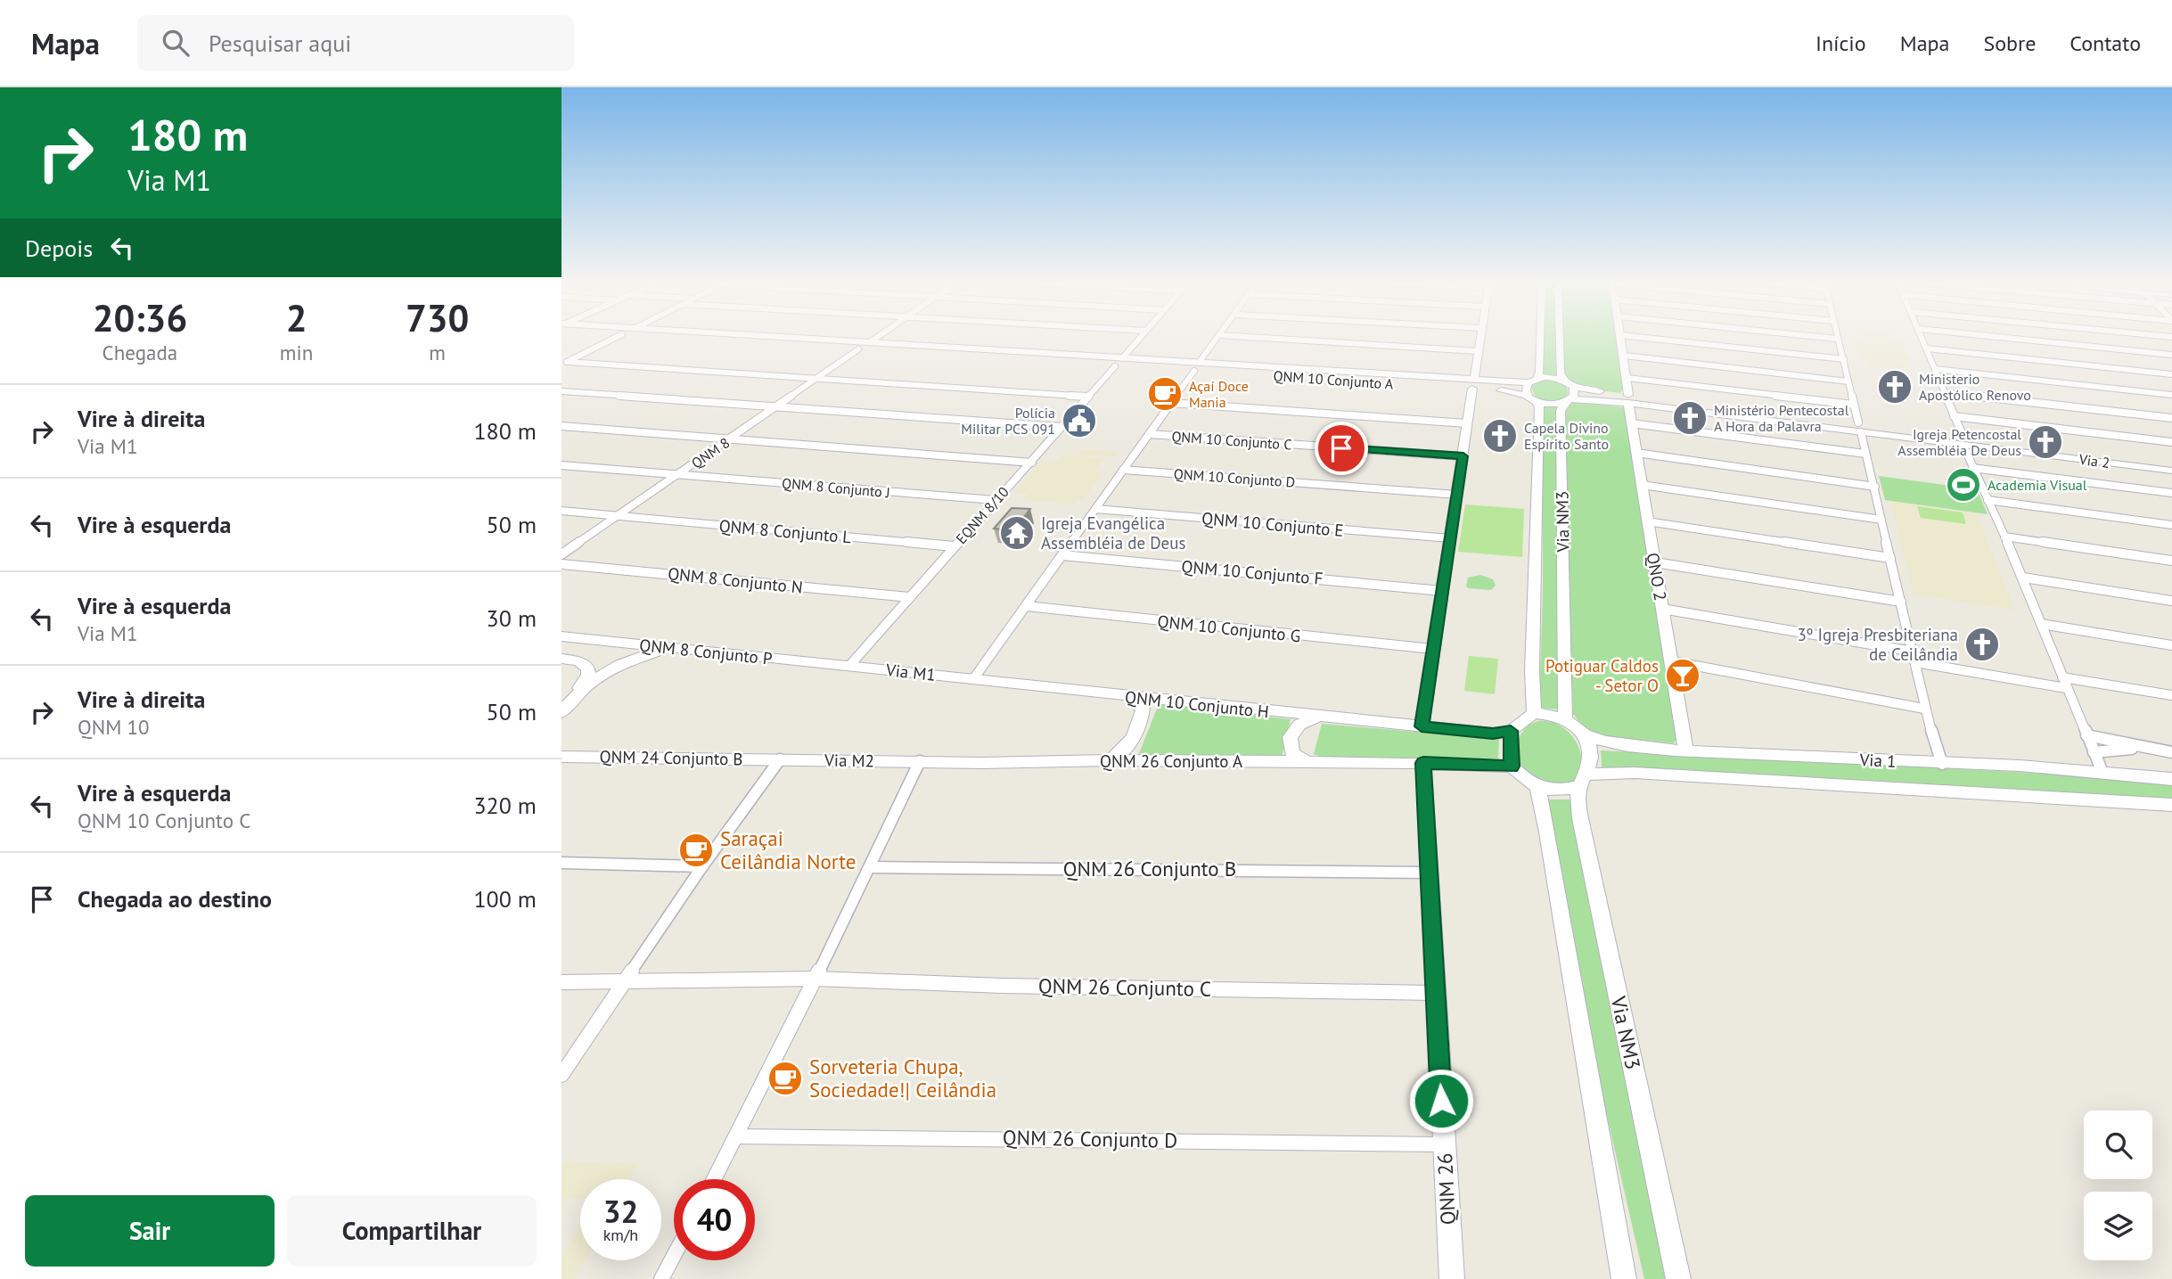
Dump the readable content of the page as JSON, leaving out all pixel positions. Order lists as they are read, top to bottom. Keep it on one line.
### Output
{"streets":{"main road":["QNM 10 Conjunto A","Via 2","Via NM3","QNO 2","QNM 8 Conjunto P","Via M1","QNM 10 Conjunto H","QNM 24 Conjunto B","Via M2","Via 1","QNM 26 Conjunto A","QNM 26"],"street":["QNM 10 Conjunto C","QNM 8","QNM 10 Conjunto D","QNM 8 Conjunto J","EQNM 8/10","QNM 10 Conjunto E","QNM 8 Conjunto L","QNM 10 Conjunto F","QNM 8 Conjunto N","QNM 10 Conjunto G","QNM 26 Conjunto B","QNM 26 Conjunto C","QNM 26 Conjunto D"]},"crossings":[["QNM 10 Conjunto A","Via 2"],["QNM 8","QNM 8 Conjunto J"],["QNM 8","QNM 8 Conjunto L"],["Via 2","Via NM3"],["Via 2","QNO 2"],["QNM 8 Conjunto J","EQNM 8/10"],["EQNM 8/10","QNM 8 Conjunto L"],["EQNM 8/10","QNM 8 Conjunto N"],["EQNM 8/10","QNM 8 Conjunto P"],["EQNM 8/10","Via M1"],["Via NM3","Via 1"],["QNO 2","Via 1"],["QNM 8 Conjunto P","Via M1"],["Via M1","QNM 10 Conjunto H"],["QNM 24 Conjunto B","Via M2"],["Via M2","QNM 26 Conjunto A"],["QNM 26 Conjunto A","QNM 26"],["QNM 26 Conjunto B","QNM 26"],["QNM 26 Conjunto C","QNM 26"],["QNM 26 Conjunto D","QNM 26"]],"places":{"church":["Ministerio Apostólico Renovo","Ministério Pentecostal A Hora da Palavra","Capela Divino Espírito Santo","Igreja Petencostal Assembléia De Deus","3º Igreja Presbiteriana de Ceilândia"],"cafe":["Açaí Doce Mania","Saraçai Ceilândia Norte","Sorveteria Chupa, Sociedade!| Ceilândia"],"public building":["Polícia Militar PCS 091"],"sports":["Academia Visual"],"temple":["Igreja Evangélica Assembléia de Deus"],"bar":["Potiguar Caldos - Setor O"]},"page":{"header":"Mapa","search":"Pesquisar aqui","nav":["Início","Mapa","Sobre","Contato"],"turn":["180 m","Via M1"],"then":"Depois","eta":["20:36","Chegada","2","min","730","m"],"list":[{"name":"Vire à direita","note":"Via M1","value":"180 m"},{"name":"Vire à esquerda","value":"50 m"},{"name":"Vire à esquerda","note":"Via M1","value":"30 m"},{"name":"Vire à direita","note":"QNM 10","value":"50 m"},{"name":"Vire à esquerda","note":"QNM 10 Conjunto C","value":"320 m"},{"name":"Chegada ao destino","value":"100 m"}],"speed":"32 km/h","limit":"40","buttons":["Sair","Compartilhar"]}}
